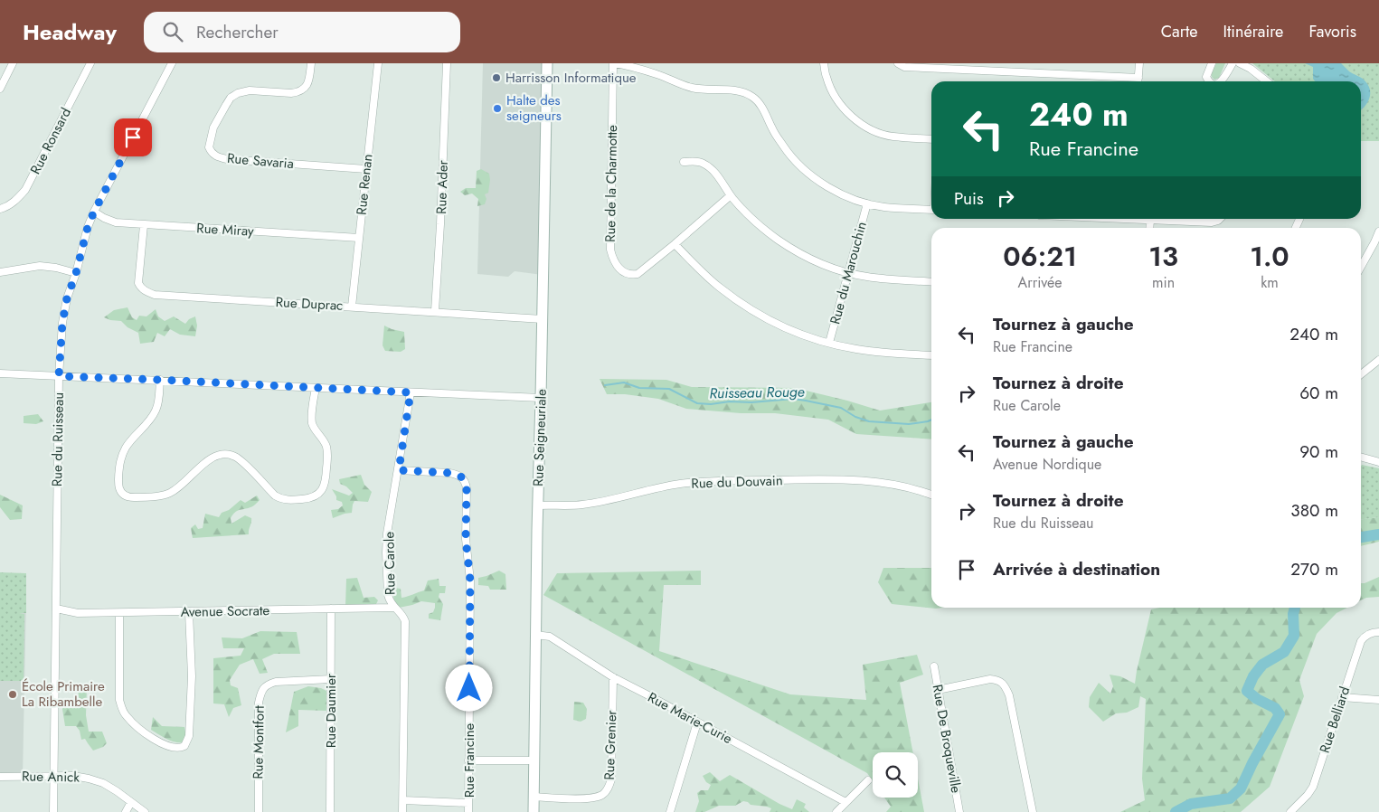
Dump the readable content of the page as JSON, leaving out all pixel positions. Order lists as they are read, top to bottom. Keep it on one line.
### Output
{"streets":{"street":["Rue Ronsard","Rue Savaria","Rue de la Charmotte","Rue Renan","Rue Ader","Rue Miray","Rue du Marouchin","Rue Duprac","Rue Seigneuriale","Rue du Ruisseau","Rue du Douvain","Rue Carole","Avenue Socrate","Rue Daumier","Rue Marie-Curie","Rue Belliard","Rue De Broqueville","Rue Montfort","Rue Grenier","Rue Francine","Rue Anick"]},"crossings":[["Rue Savaria","Rue Renan"],["Rue Renan","Rue Miray"],["Rue Renan","Rue Duprac"],["Rue Ader","Rue Duprac"],["Rue Miray","Rue Duprac"],["Rue Miray","Rue du Ruisseau"],["Rue Duprac","Rue Seigneuriale"],["Rue Seigneuriale","Rue du Douvain"],["Rue Seigneuriale","Rue Marie-Curie"],["Rue Seigneuriale","Rue Grenier"],["Rue du Ruisseau","Avenue Socrate"],["Rue du Ruisseau","Rue Anick"],["Rue Carole","Avenue Socrate"],["Rue Carole","Rue Francine"],["Avenue Socrate","Rue Daumier"],["Rue Daumier","Rue Montfort"],["Rue Marie-Curie","Rue Grenier"]],"water":["Ruisseau Rouge"],"places":["Harrisson Informatique","Halte des seigneurs","École Primaire La Ribambelle"],"page":{"header":"Headway","search":"Rechercher","nav":["Carte","Itinéraire","Favoris"],"turn":["240 m","Rue Francine"],"then":"Puis","eta":["06:21","Arrivée","13","min","1.0","km"],"list":[{"name":"Tournez à gauche","note":"Rue Francine","value":"240 m"},{"name":"Tournez à droite","note":"Rue Carole","value":"60 m"},{"name":"Tournez à gauche","note":"Avenue Nordique","value":"90 m"},{"name":"Tournez à droite","note":"Rue du Ruisseau","value":"380 m"},{"name":"Arrivée à destination","value":"270 m"}]}}
